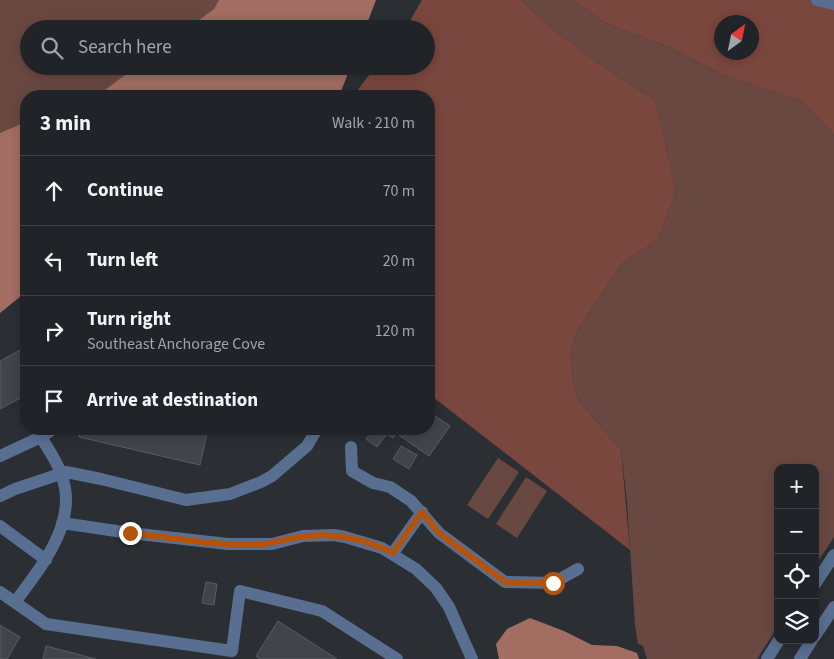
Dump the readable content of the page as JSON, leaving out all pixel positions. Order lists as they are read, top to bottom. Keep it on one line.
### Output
{"north":"top right","page":{"search":"Search here","heading":["3 min","Walk · 210 m"],"list":[["Continue","70 m"],["Turn left","20 m"],["Turn right","Southeast Anchorage Cove","120 m"],"Arrive at destination"],"map_buttons":["+","−"]}}
